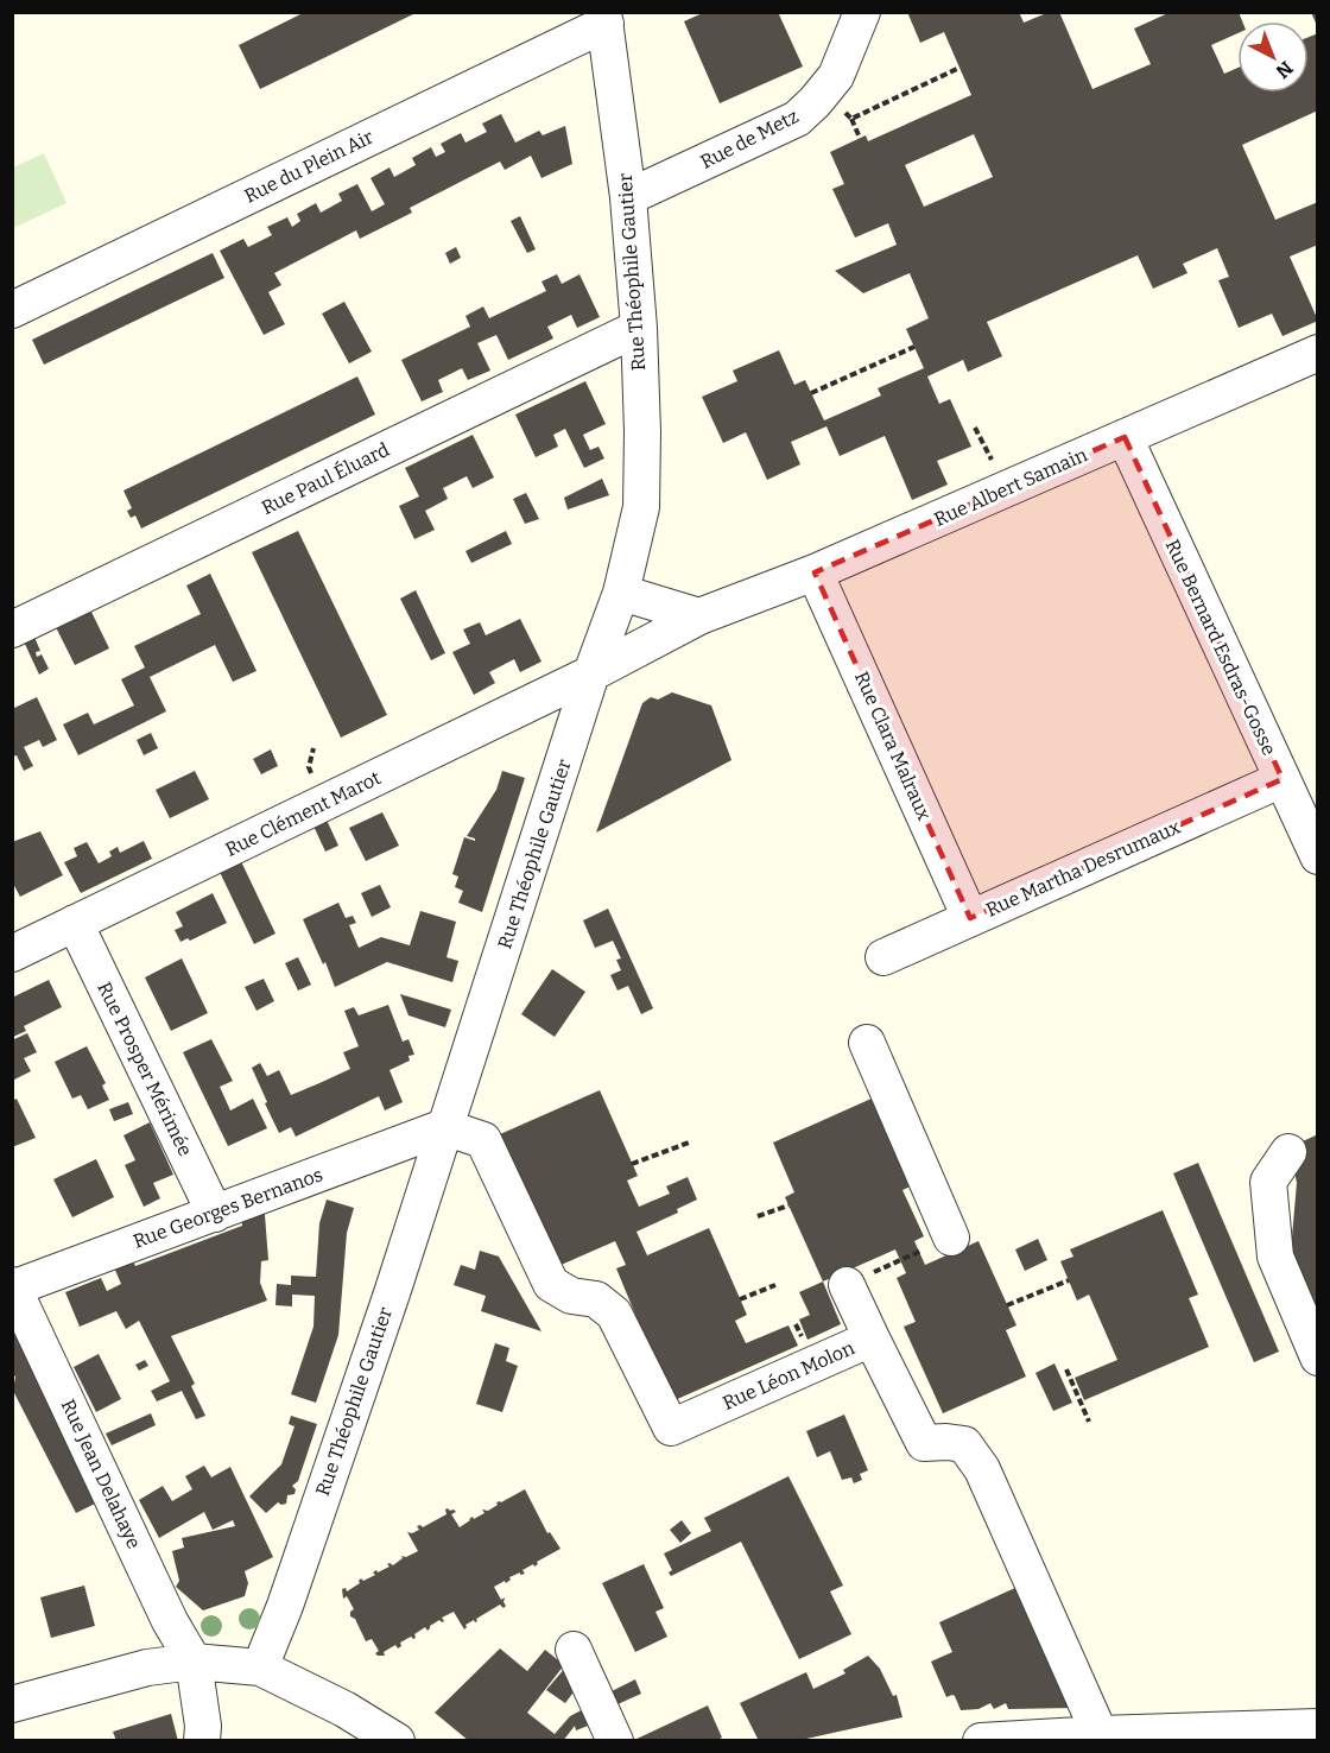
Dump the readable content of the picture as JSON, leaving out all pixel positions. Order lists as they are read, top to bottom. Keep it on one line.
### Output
{"streets":{"street":["Rue de Metz","Rue du Plein Air","Rue Théophile Gautier","Rue Paul Éluard","Rue Albert Samain","Rue Bernard Esdras-Gosse","Rue Clara Malraux","Rue Clément Marot","Rue Martha Desrumaux","Rue Prosper Mérimée","Rue Georges Bernanos","Rue Léon Molon","Rue Jean Delahaye"]},"crossings":[["Rue de Metz","Rue Théophile Gautier"],["Rue du Plein Air","Rue Théophile Gautier"],["Rue Théophile Gautier","Rue Paul Éluard"],["Rue Théophile Gautier","Rue Clément Marot"],["Rue Théophile Gautier","Rue Georges Bernanos"],["Rue Théophile Gautier","Rue Léon Molon"],["Rue Albert Samain","Rue Bernard Esdras-Gosse"],["Rue Albert Samain","Rue Clara Malraux"],["Rue Albert Samain","Rue Clément Marot"],["Rue Bernard Esdras-Gosse","Rue Martha Desrumaux"],["Rue Clara Malraux","Rue Martha Desrumaux"],["Rue Clément Marot","Rue Prosper Mérimée"],["Rue Prosper Mérimée","Rue Georges Bernanos"],["Rue Georges Bernanos","Rue Léon Molon"],["Rue Georges Bernanos","Rue Jean Delahaye"]],"north":"bottom right"}
